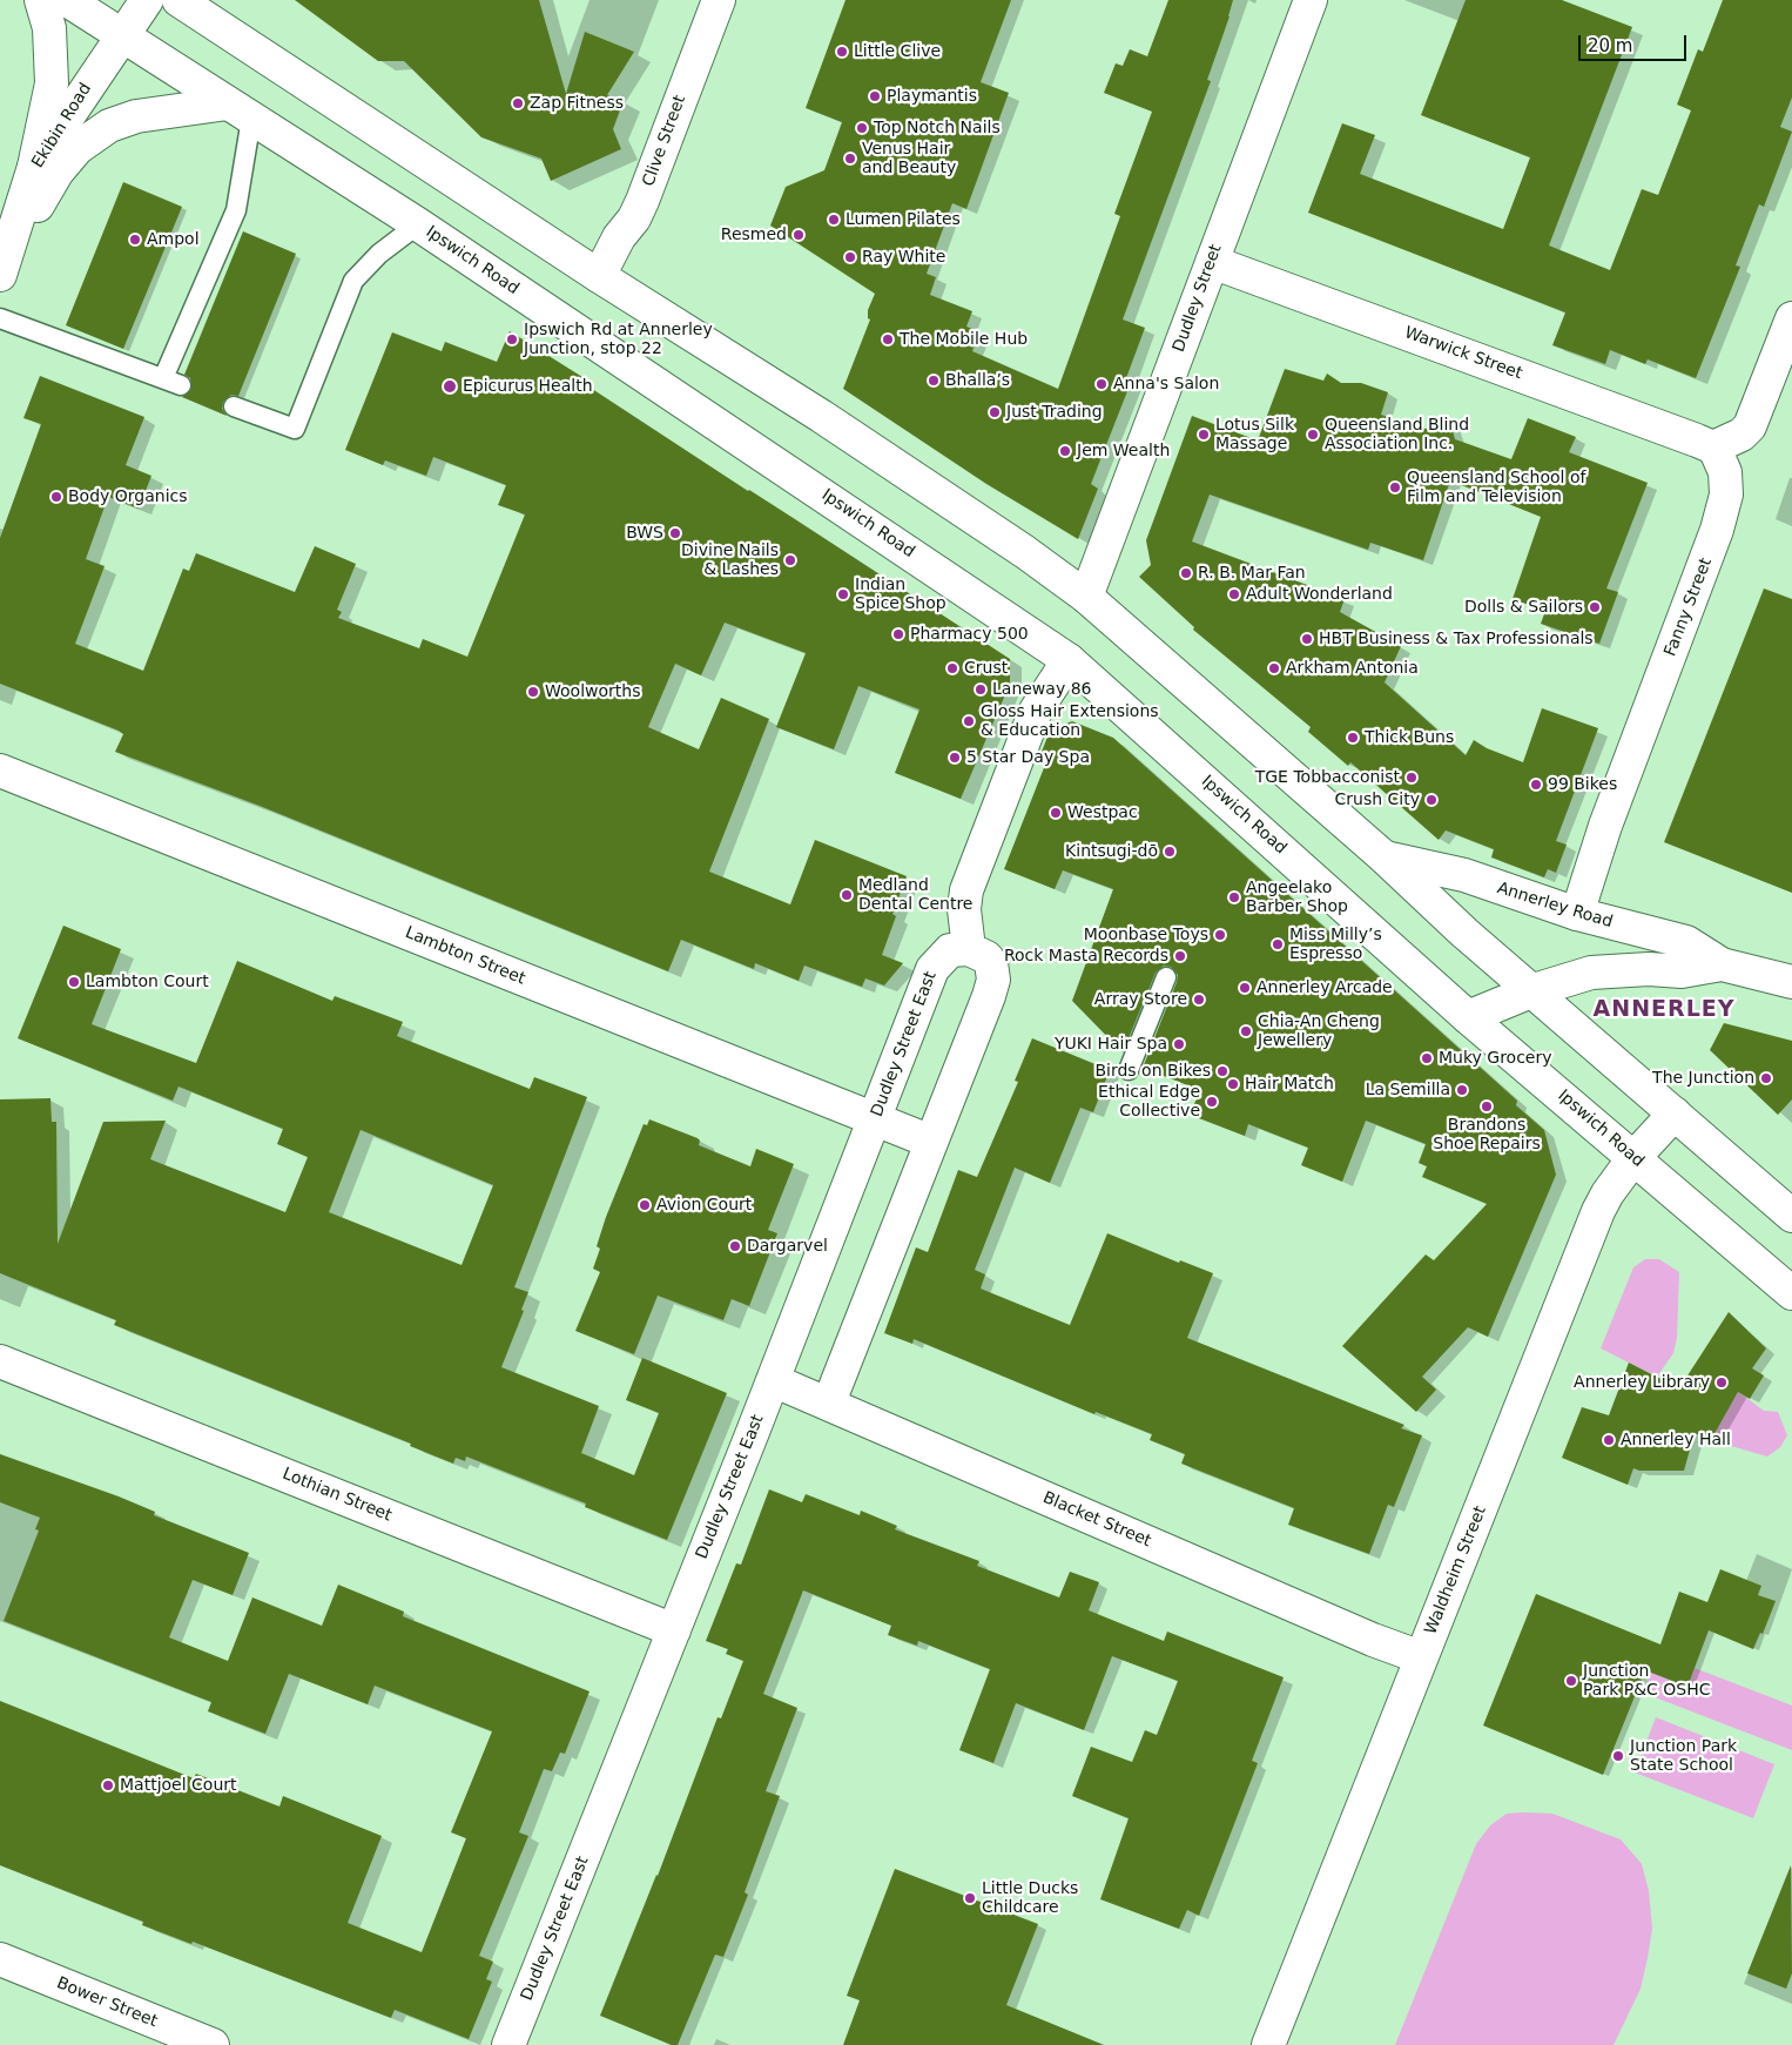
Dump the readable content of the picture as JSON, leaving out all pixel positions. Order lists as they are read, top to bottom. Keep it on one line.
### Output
{"streets":{"main road":["Ekibin Road","Clive Street","Ipswich Road","Dudley Street","Warwick Street","Fanny Street","Annerley Road","Lambton Street","Dudley Street East","Lothian Street","Blacket Street","Waldheim Street","Bower Street"]},"crossings":[["Ekibin Road","Ipswich Road"],["Ipswich Road","Annerley Road"],["Ipswich Road","Waldheim Street"],["Dudley Street","Warwick Street"],["Warwick Street","Fanny Street"],["Fanny Street","Annerley Road"],["Lambton Street","Dudley Street East"],["Dudley Street East","Lothian Street"],["Dudley Street East","Blacket Street"],["Blacket Street","Waldheim Street"]],"districts":["ANNERLEY"],"places":["Little Clive","Playmantis","Zap Fitness","Top Notch Nails","Venus Hair and Beauty","Lumen Pilates","Resmed","Ampol","Ray White","Ipswich Rd at Annerley Junction, stop 22","The Mobile Hub","Bhalla’s","Anna's Salon","Epicurus Health","Just Trading","Lotus Silk Massage","Queensland Blind Association Inc.","Jem Wealth","Queensland School of Film and Television","Body Organics","BWS","Divine Nails & Lashes","R. B. Mar Fan","Indian Spice Shop","Adult Wonderland","Dolls & Sailors","Pharmacy 500","HBT Business & Tax Professionals","Crust","Arkham Antonia","Laneway 86","Woolworths","Gloss Hair Extensions & Education","Thick Buns","5 Star Day Spa","TGE Tobbacconist","99 Bikes","Crush City","Westpac","Kintsugi-dō","Medland Dental Centre","Angeelako Barber Shop","Moonbase Toys","Miss Milly’s Espresso","Rock Masta Records","Lambton Court","Annerley Arcade","Array Store","Chia-An Cheng Jewellery","YUKI Hair Spa","Muky Grocery","Birds on Bikes","The Junction","Hair Match","La Semilla","Ethical Edge Collective","Brandons Shoe Repairs","Avion Court","Dargarvel","Annerley Library","Annerley Hall","Junction Park P&C OSHC","Junction Park State School","Mattjoel Court","Little Ducks Childcare"],"scale_bar":"20 m"}
